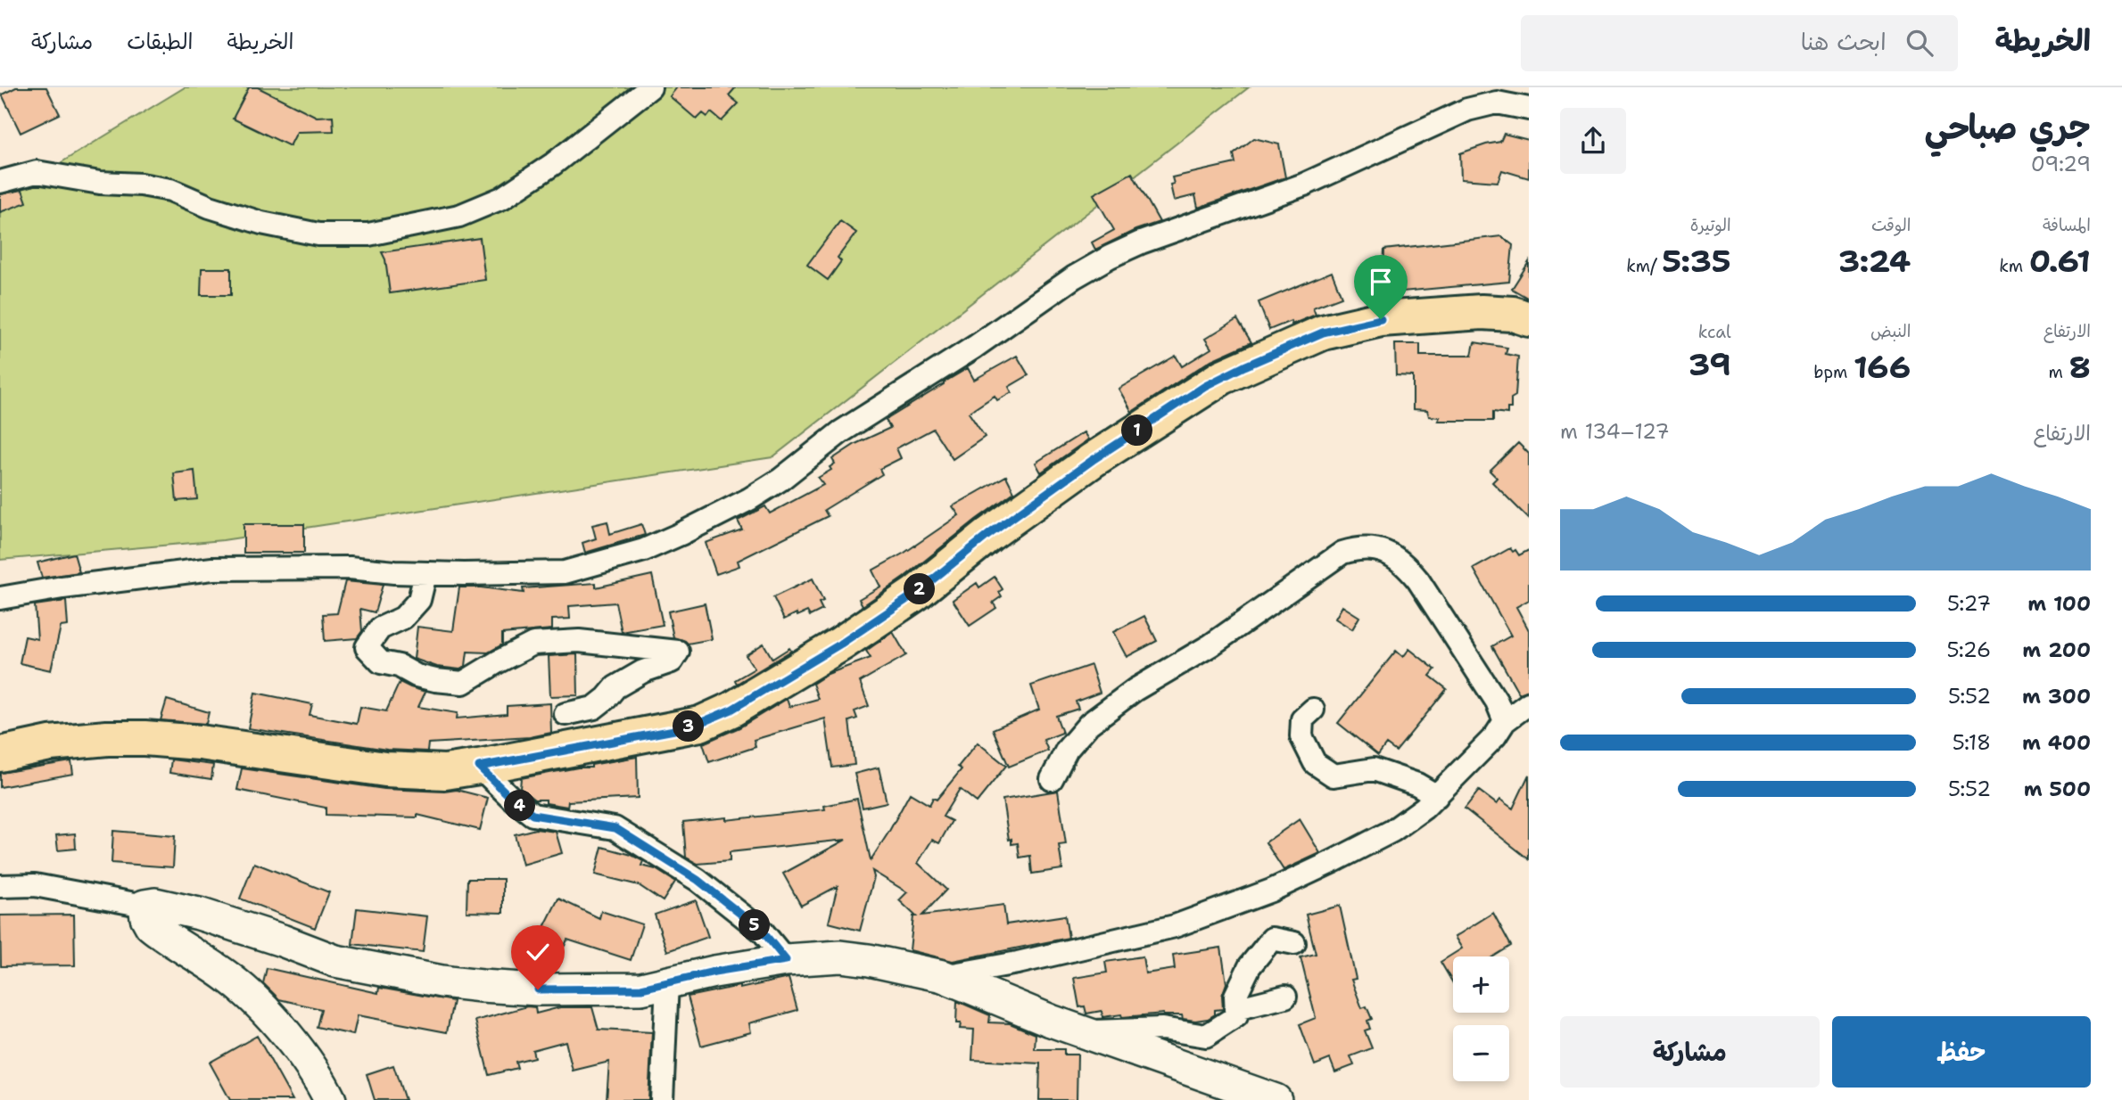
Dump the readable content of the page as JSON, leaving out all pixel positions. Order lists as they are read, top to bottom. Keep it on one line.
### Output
{"page":{"header":"الخريطة","search":"ابحث هنا","nav":["الخريطة","الطبقات","مشاركة"],"heading":["جري صباحي","09:29"],"stats":[["المسافة","0.61 km"],["الوقت","3:24"],["الوتيرة","5:35 /km"],["الارتفاع","8 m"],["النبض","166 bpm"],["kcal","39"]],"chart":["الارتفاع","127–134 m"],"pins":["1","2","3","4","5"],"list":[{"name":"100 m","note":"5:27"},{"name":"200 m","note":"5:26"},{"name":"300 m","note":"5:52"},{"name":"400 m","note":"5:18"},{"name":"500 m","note":"5:52"}],"map_buttons":["+","−"],"buttons":["حفظ","مشاركة"]}}
